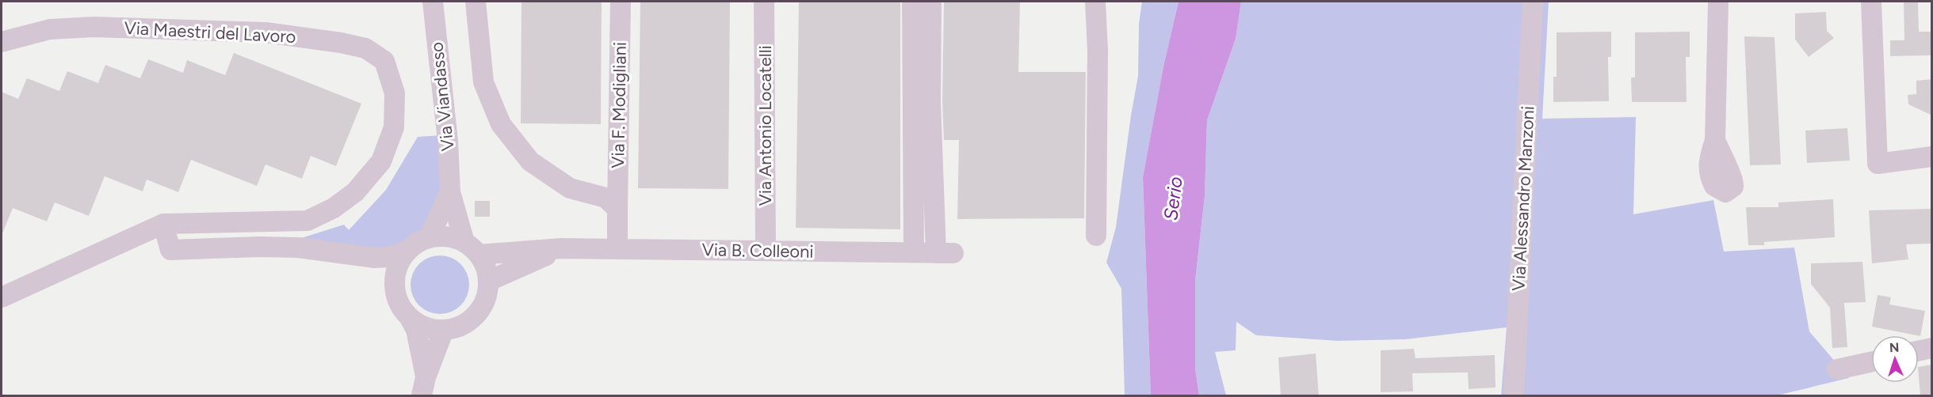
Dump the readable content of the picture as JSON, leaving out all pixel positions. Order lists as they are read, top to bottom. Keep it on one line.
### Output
{"streets":{"street":["Via Maestri del Lavoro","Via Viandasso","Via F. Modigliani","Via Antonio Locatelli","Via Alessandro Manzoni","Via B. Colleoni"]},"crossings":[["Via Viandasso","Via B. Colleoni"],["Via F. Modigliani","Via B. Colleoni"],["Via Antonio Locatelli","Via B. Colleoni"]],"water":["Serio"],"north":"top"}
